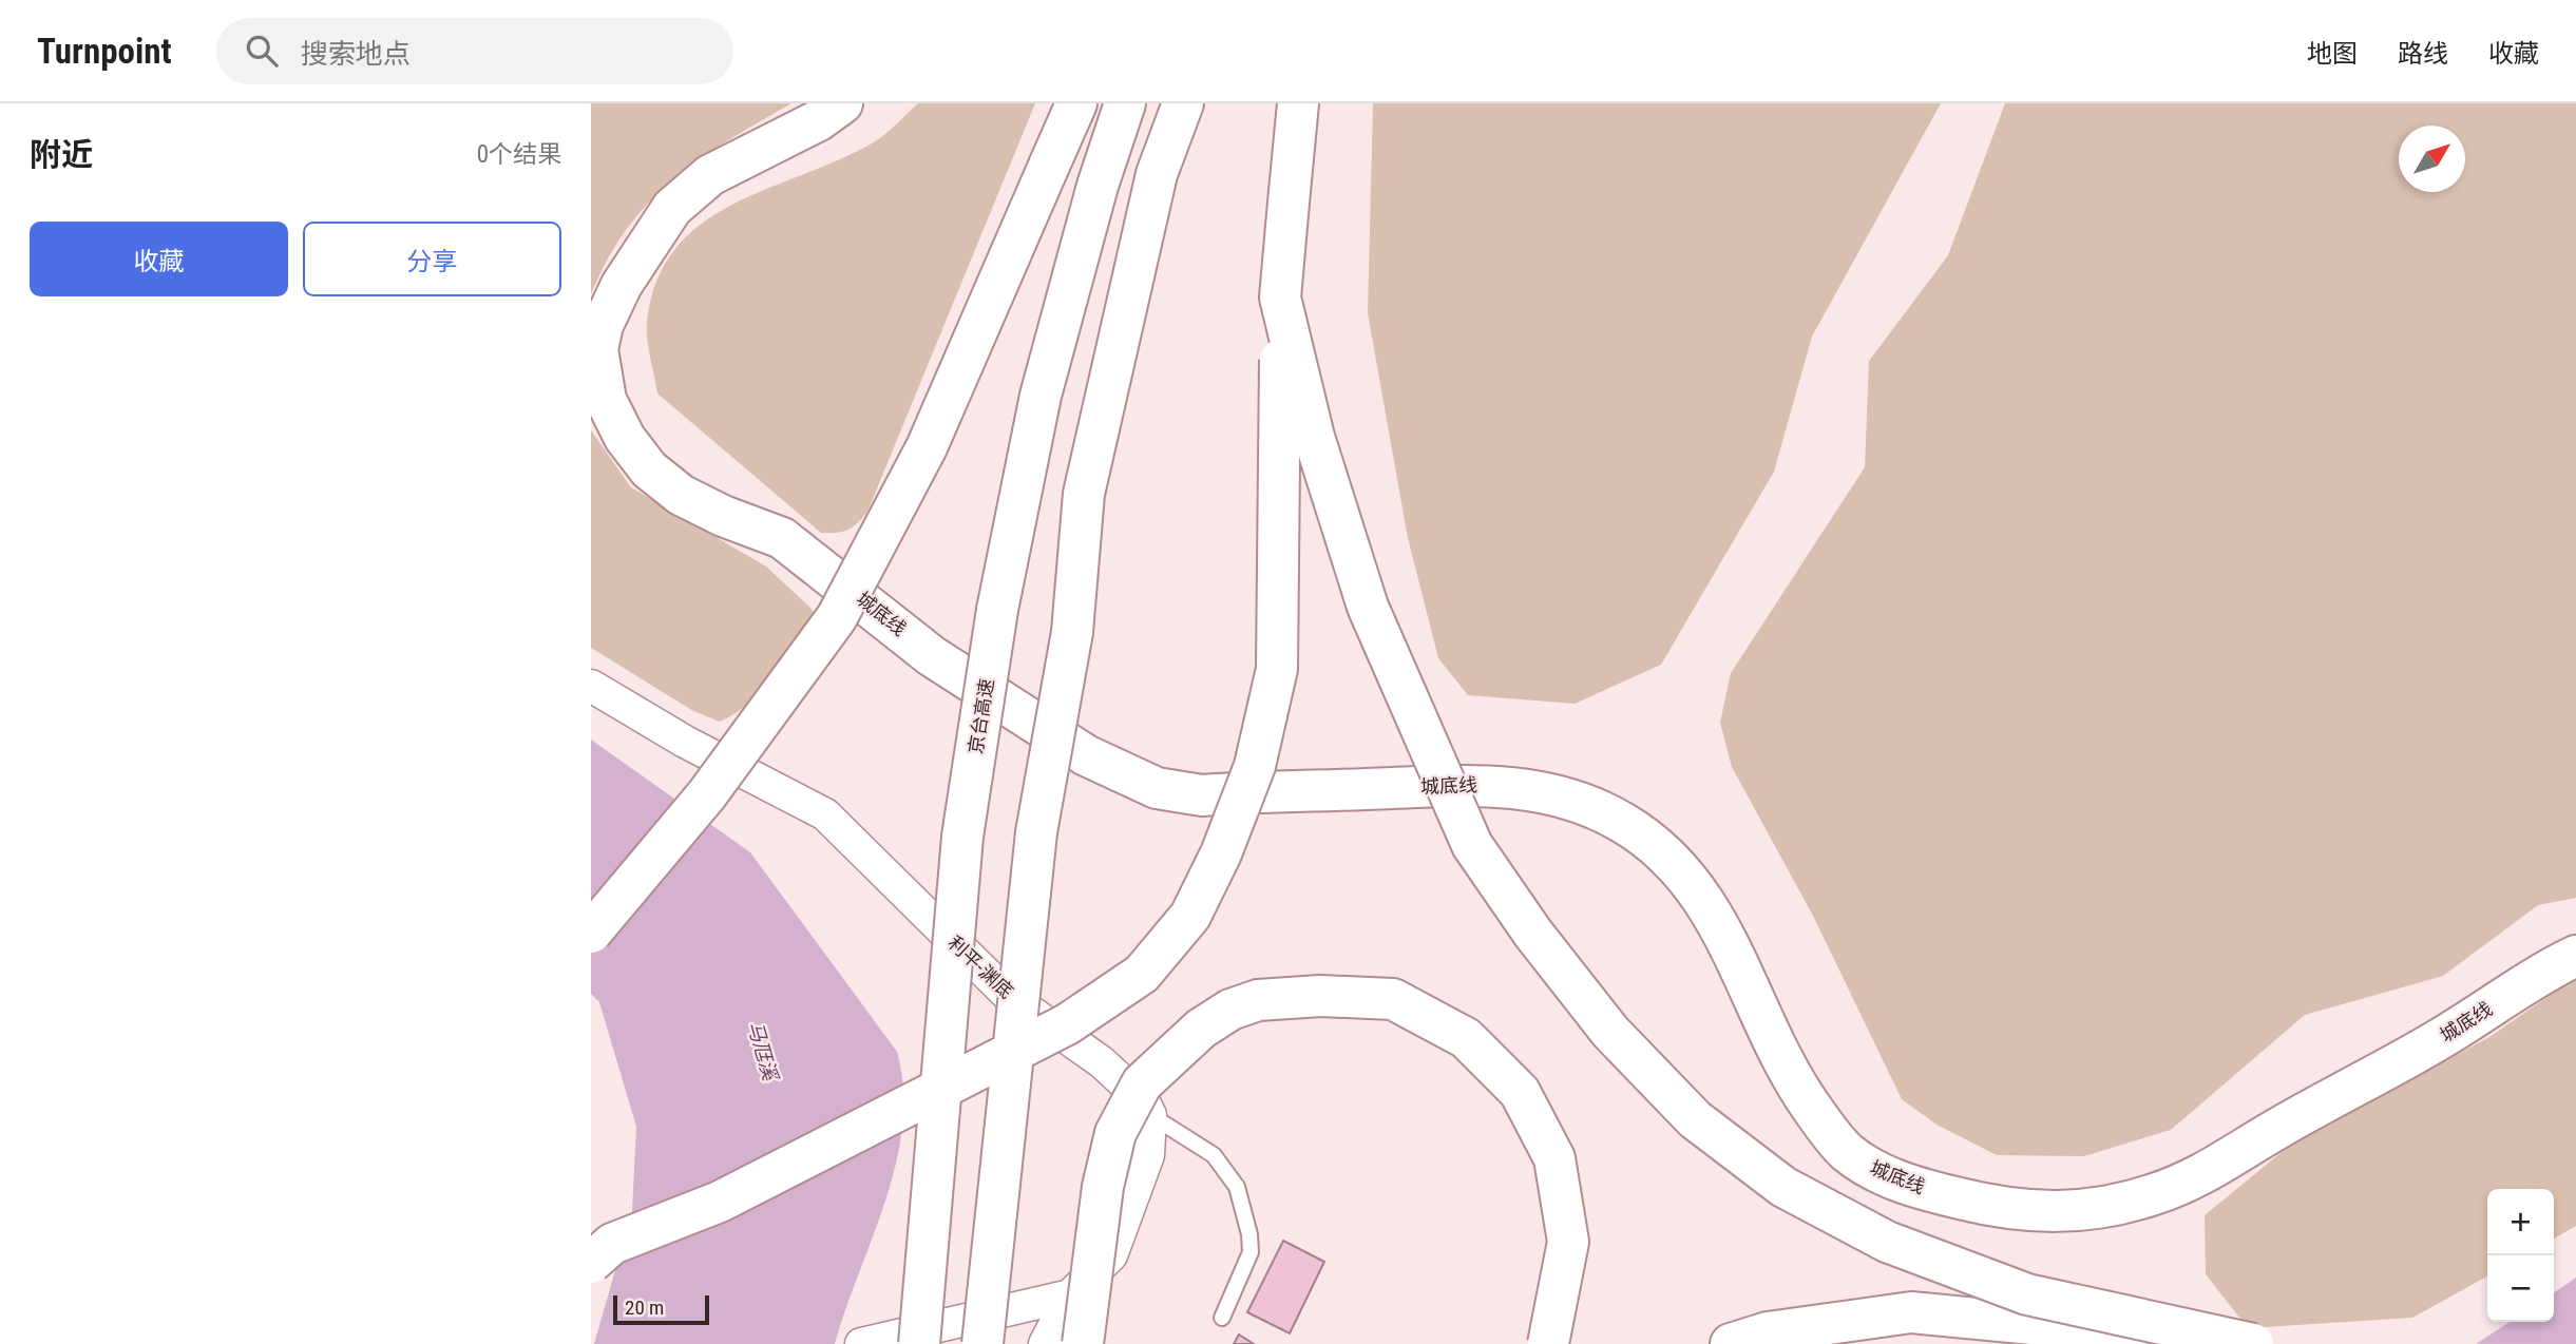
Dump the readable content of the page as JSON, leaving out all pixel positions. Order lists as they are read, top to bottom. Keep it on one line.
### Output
{"streets":{"main road":["城底线","京台高速"],"street":["利平-渊底"]},"water":["马尫溪"],"scale_bar":"20 m","north":"top right","page":{"header":"Turnpoint","search":"搜索地点","nav":["地图","路线","收藏"],"heading":["附近","0个结果"],"buttons":["收藏","分享"],"map_buttons":["+","−"],"scale":"20 m"}}
